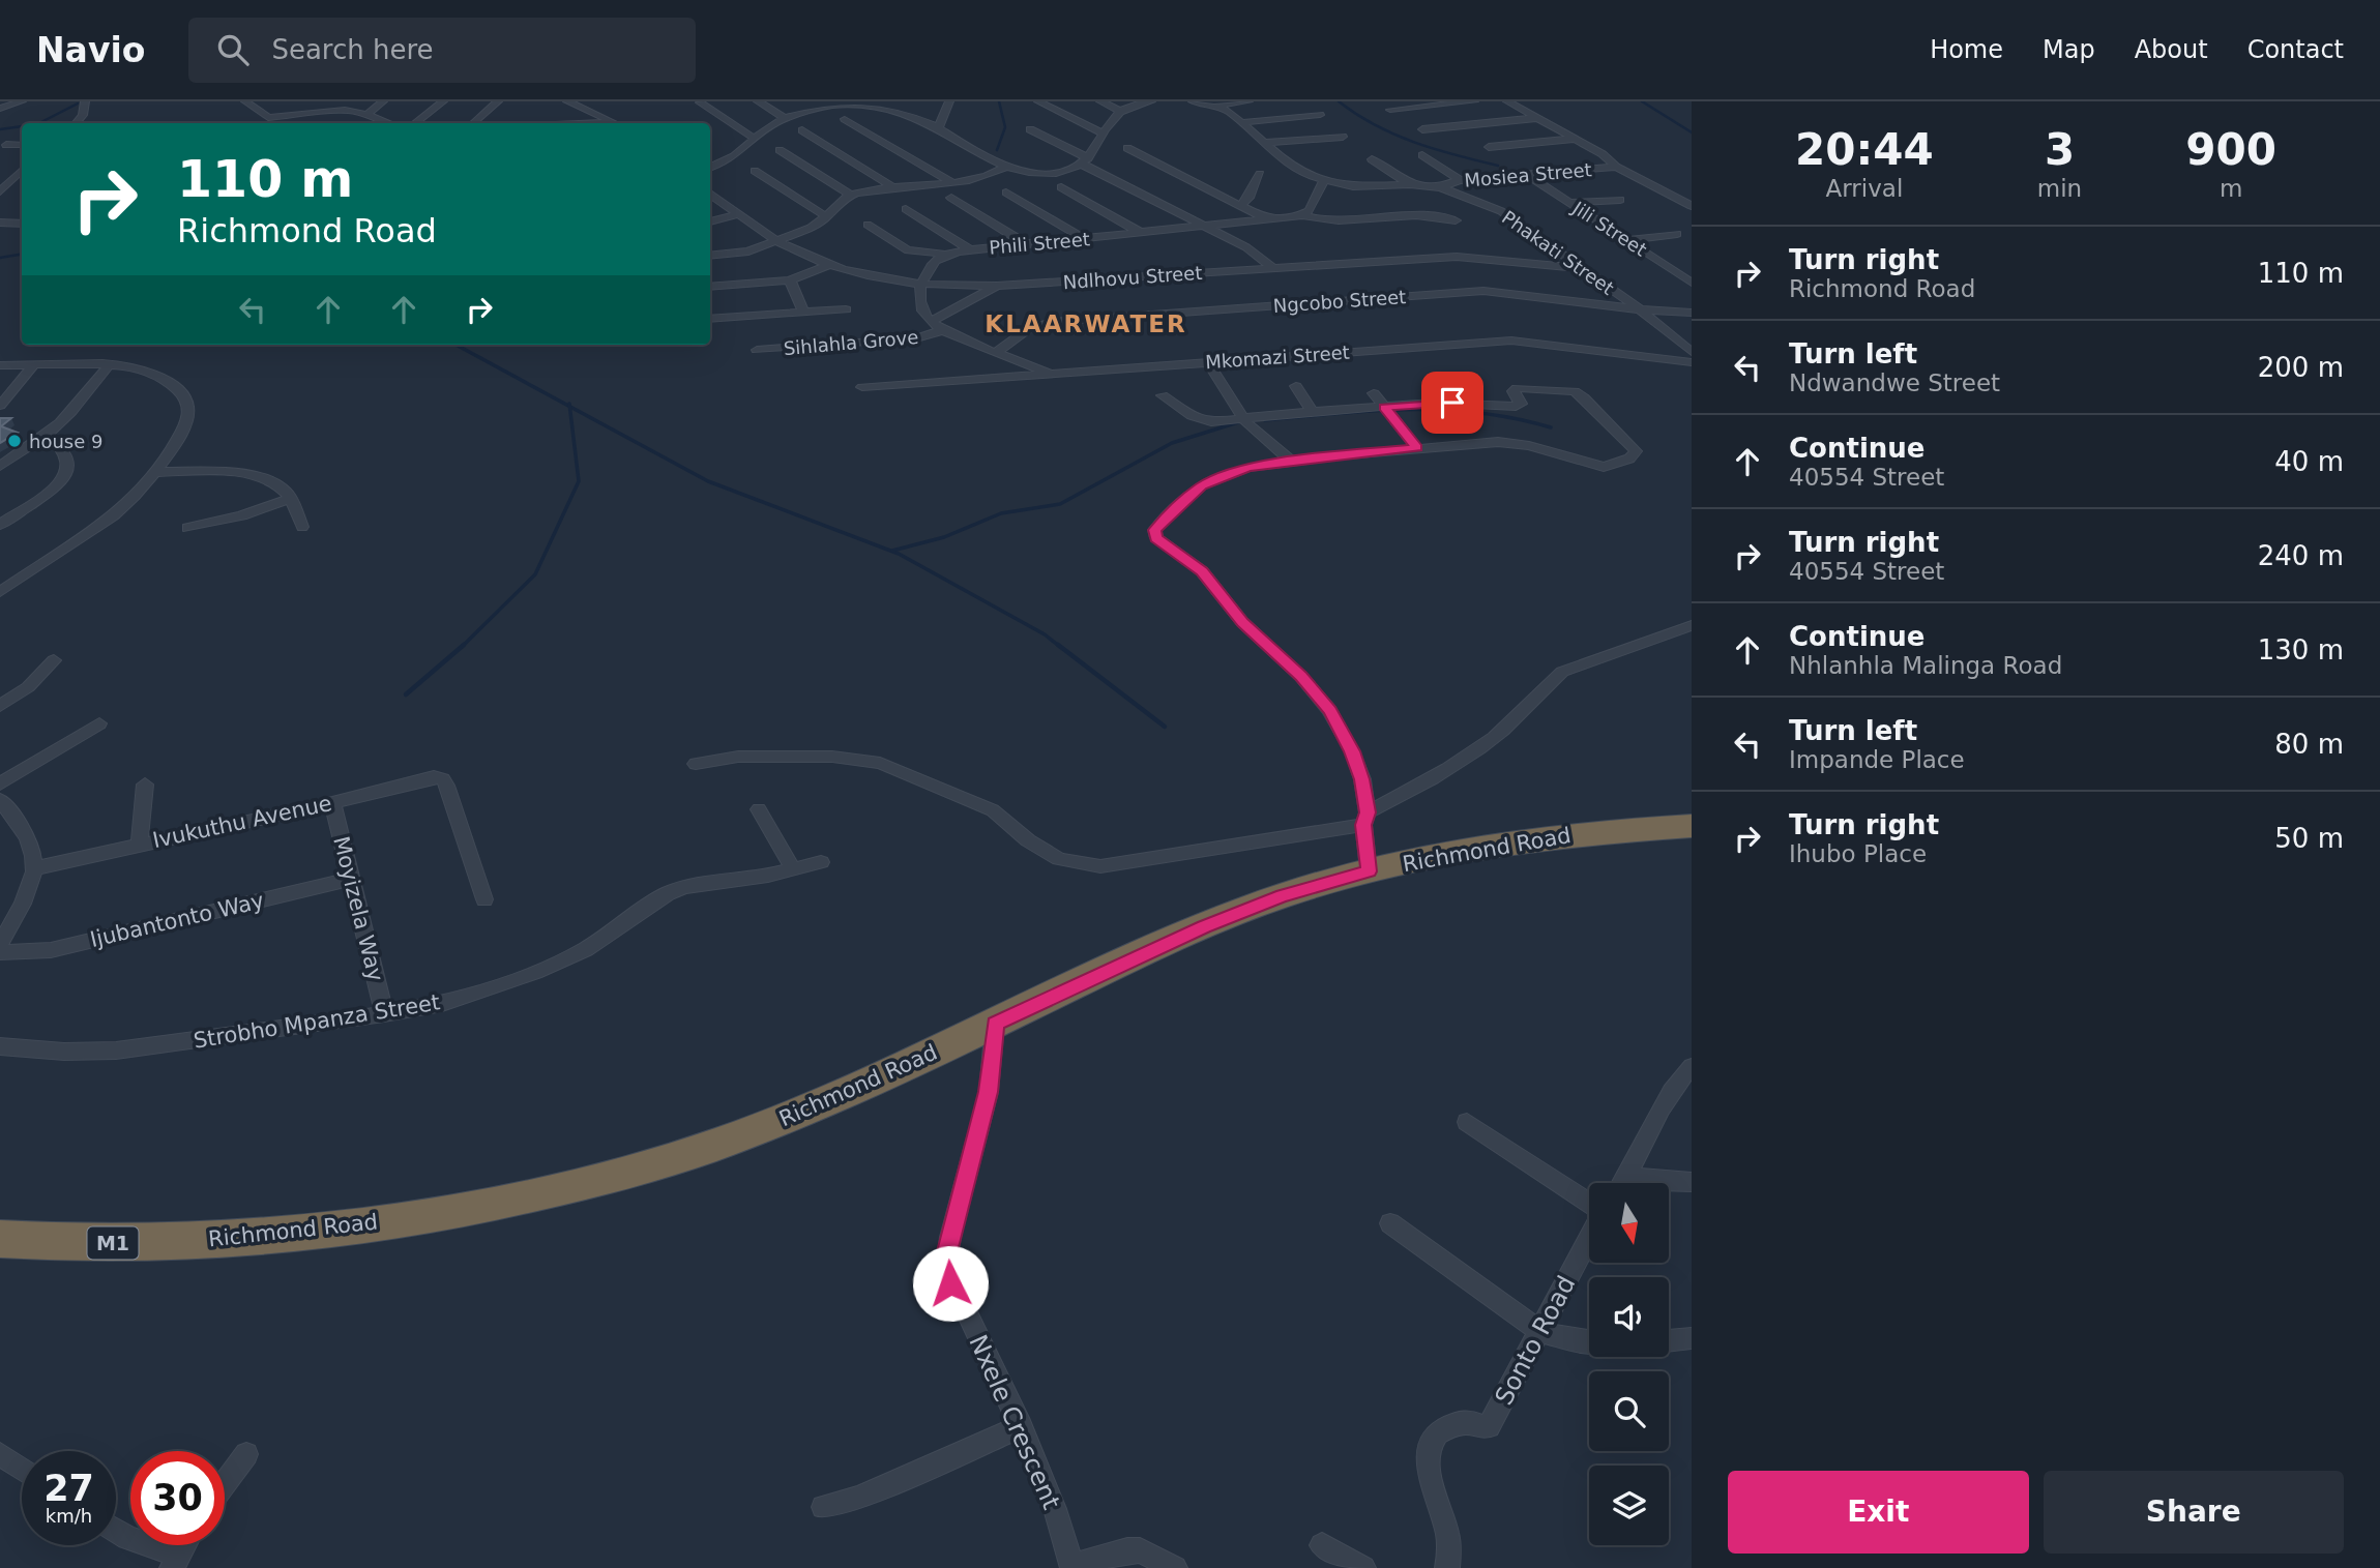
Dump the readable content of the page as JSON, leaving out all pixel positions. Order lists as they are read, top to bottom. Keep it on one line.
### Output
{"streets":{"highway":["Richmond Road","M1"],"street":["Mosiea Street","Jili Street","Phili Street","Phakati Street","Ndlhovu Street","Ngcobo Street","Sihlahla Grove","Mkomazi Street","Ivukuthu Avenue","Moyizela Way","Ijubantonto Way","Strobho Mpanza Street","Sonto Road","Nxele Crescent"]},"crossings":[["Mosiea Street","Jili Street"],["Mosiea Street","Phakati Street"],["Phakati Street","Ndlhovu Street"],["Phakati Street","Ngcobo Street"],["Ivukuthu Avenue","Moyizela Way"],["Richmond Road","Nxele Crescent"],["Moyizela Way","Ijubantonto Way"],["Moyizela Way","Strobho Mpanza Street"]],"districts":["KLAARWATER"],"places":["house 9"],"north":"bottom","page":{"header":"Navio","search":"Search here","nav":["Home","Map","About","Contact"],"eta":["20:44","Arrival","3","min","900","m"],"turn":["110 m","Richmond Road"],"list":[{"name":"Turn right","note":"Richmond Road","value":"110 m"},{"name":"Turn left","note":"Ndwandwe Street","value":"200 m"},{"name":"Continue","note":"40554 Street","value":"40 m"},{"name":"Turn right","note":"40554 Street","value":"240 m"},{"name":"Continue","note":"Nhlanhla Malinga Road","value":"130 m"},{"name":"Turn left","note":"Impande Place","value":"80 m"},{"name":"Turn right","note":"Ihubo Place","value":"50 m"}],"speed":"27 km/h","limit":"30","buttons":["Exit","Share"]}}
